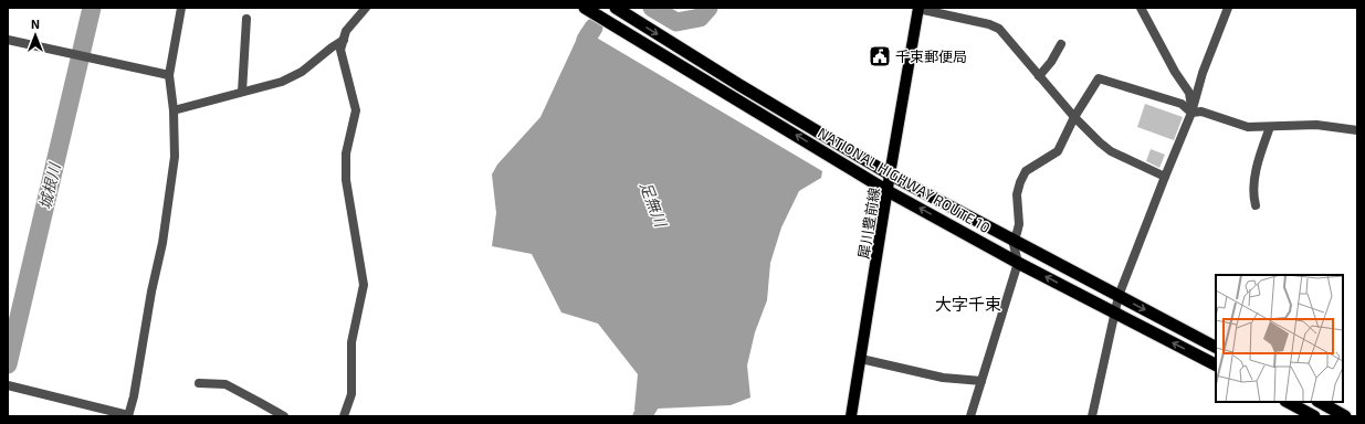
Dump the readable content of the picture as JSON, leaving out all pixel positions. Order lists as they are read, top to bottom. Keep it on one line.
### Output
{"streets":{"highway":["NATIONAL HIGHWAY ROUTE 10"],"main road":["犀川豊前線"]},"crossings":[["NATIONAL HIGHWAY ROUTE 10","犀川豊前線"]],"districts":["大字千束"],"water":["城根川","足無川"],"places":{"public building":["千束郵便局"]},"north":"top"}
